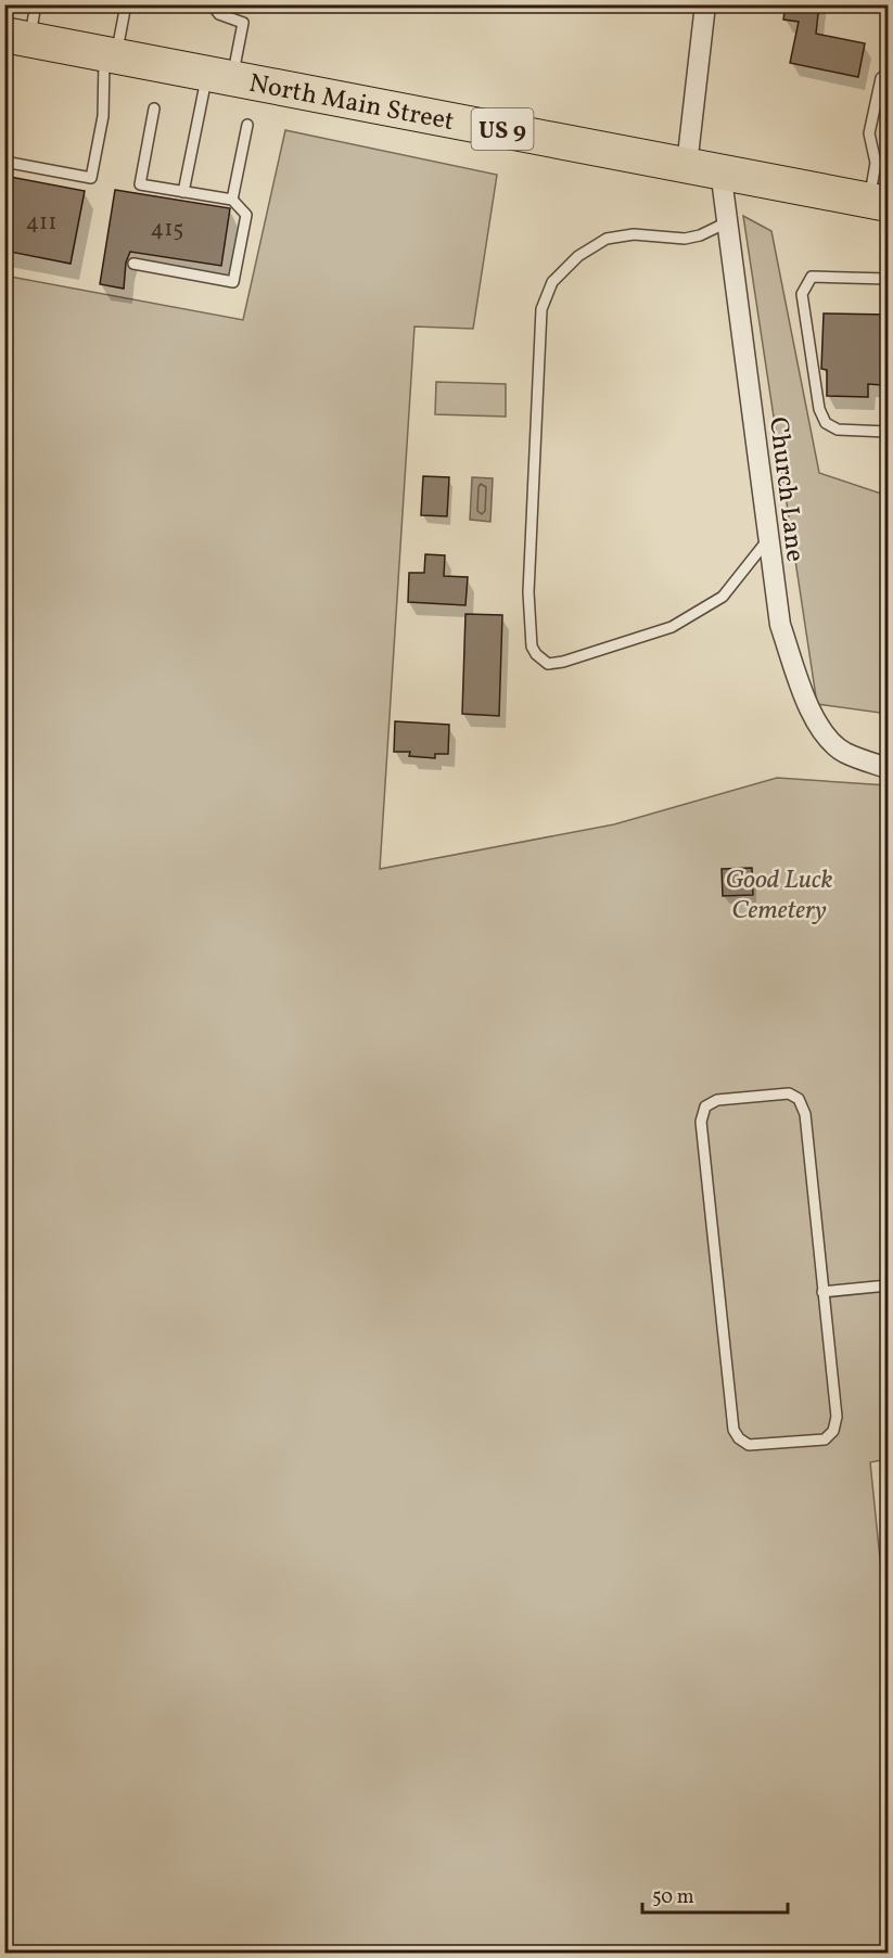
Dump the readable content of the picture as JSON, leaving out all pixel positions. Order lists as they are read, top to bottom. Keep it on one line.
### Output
{"streets":{"highway":["North Main Street","US 9"],"street":["Church Lane"]},"crossings":[["North Main Street","Church Lane"]],"parks":["Good Luck Cemetery"],"house_numbers":["411","415"],"scale_bar":"50 m"}
